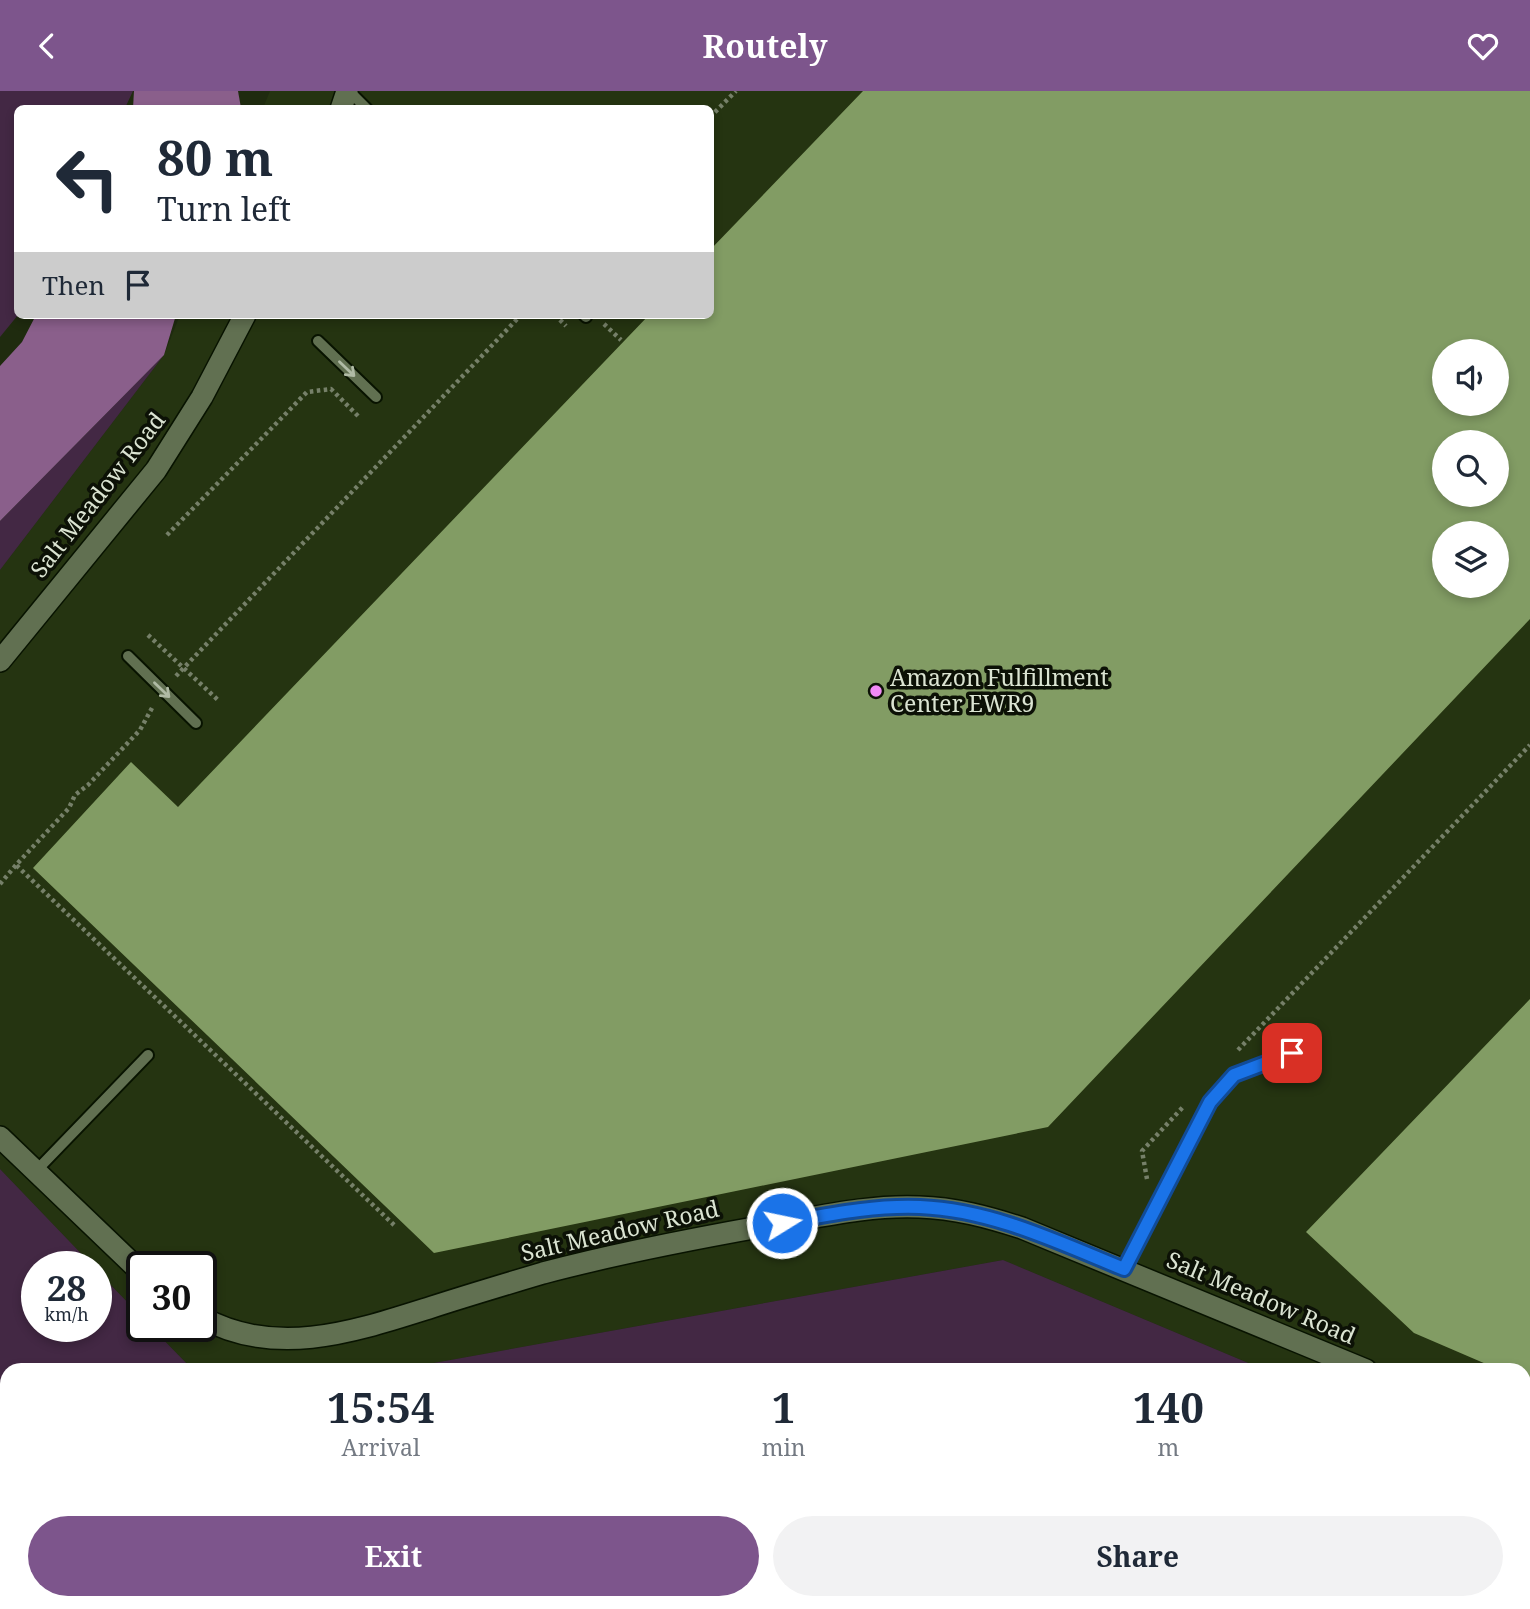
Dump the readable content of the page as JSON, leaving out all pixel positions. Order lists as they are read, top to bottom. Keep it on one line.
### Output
{"streets":{"street":["Salt Meadow Road"]},"places":["Amazon Fulfillment Center EWR9"],"page":{"header":"Routely","turn":["80 m","Turn left"],"then":"Then","speed":"28 km/h","limit":"30","eta":["15:54","Arrival","1","min","140","m"],"buttons":["Exit","Share"]}}
